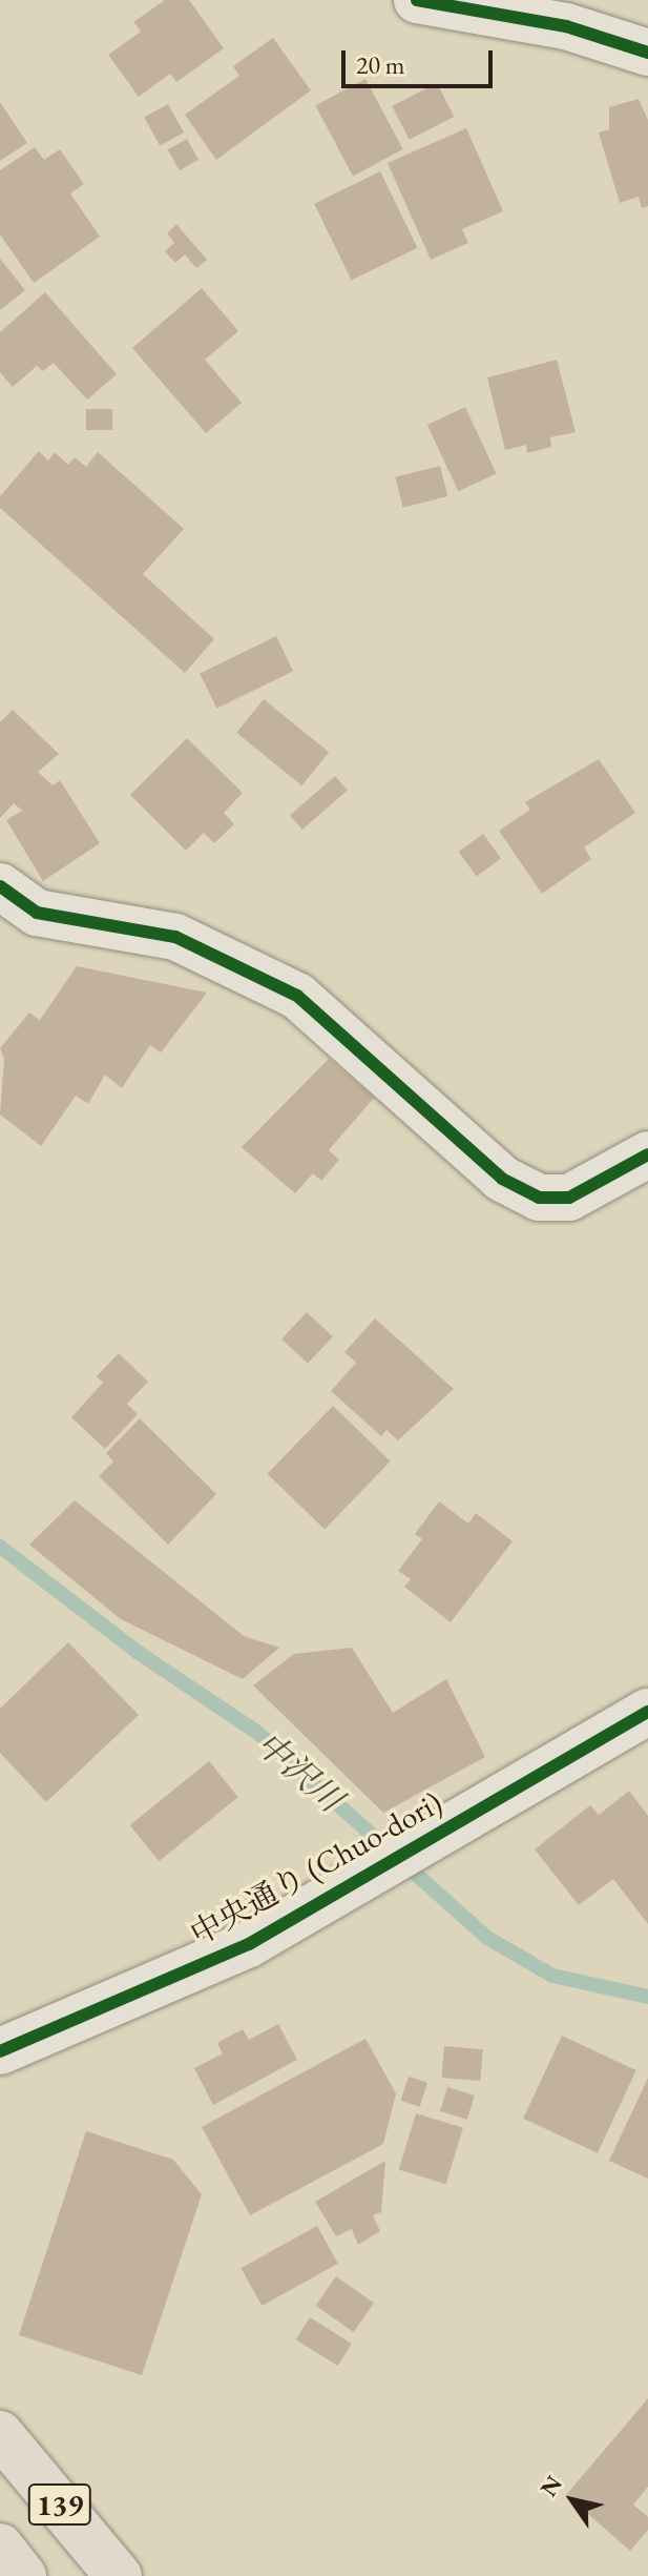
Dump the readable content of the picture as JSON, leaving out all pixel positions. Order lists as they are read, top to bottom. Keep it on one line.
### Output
{"streets":{"highway":["139"],"street":["中央通り (Chuo-dori)"]},"water":["中沢川"],"scale_bar":"20 m","north":"top left"}
